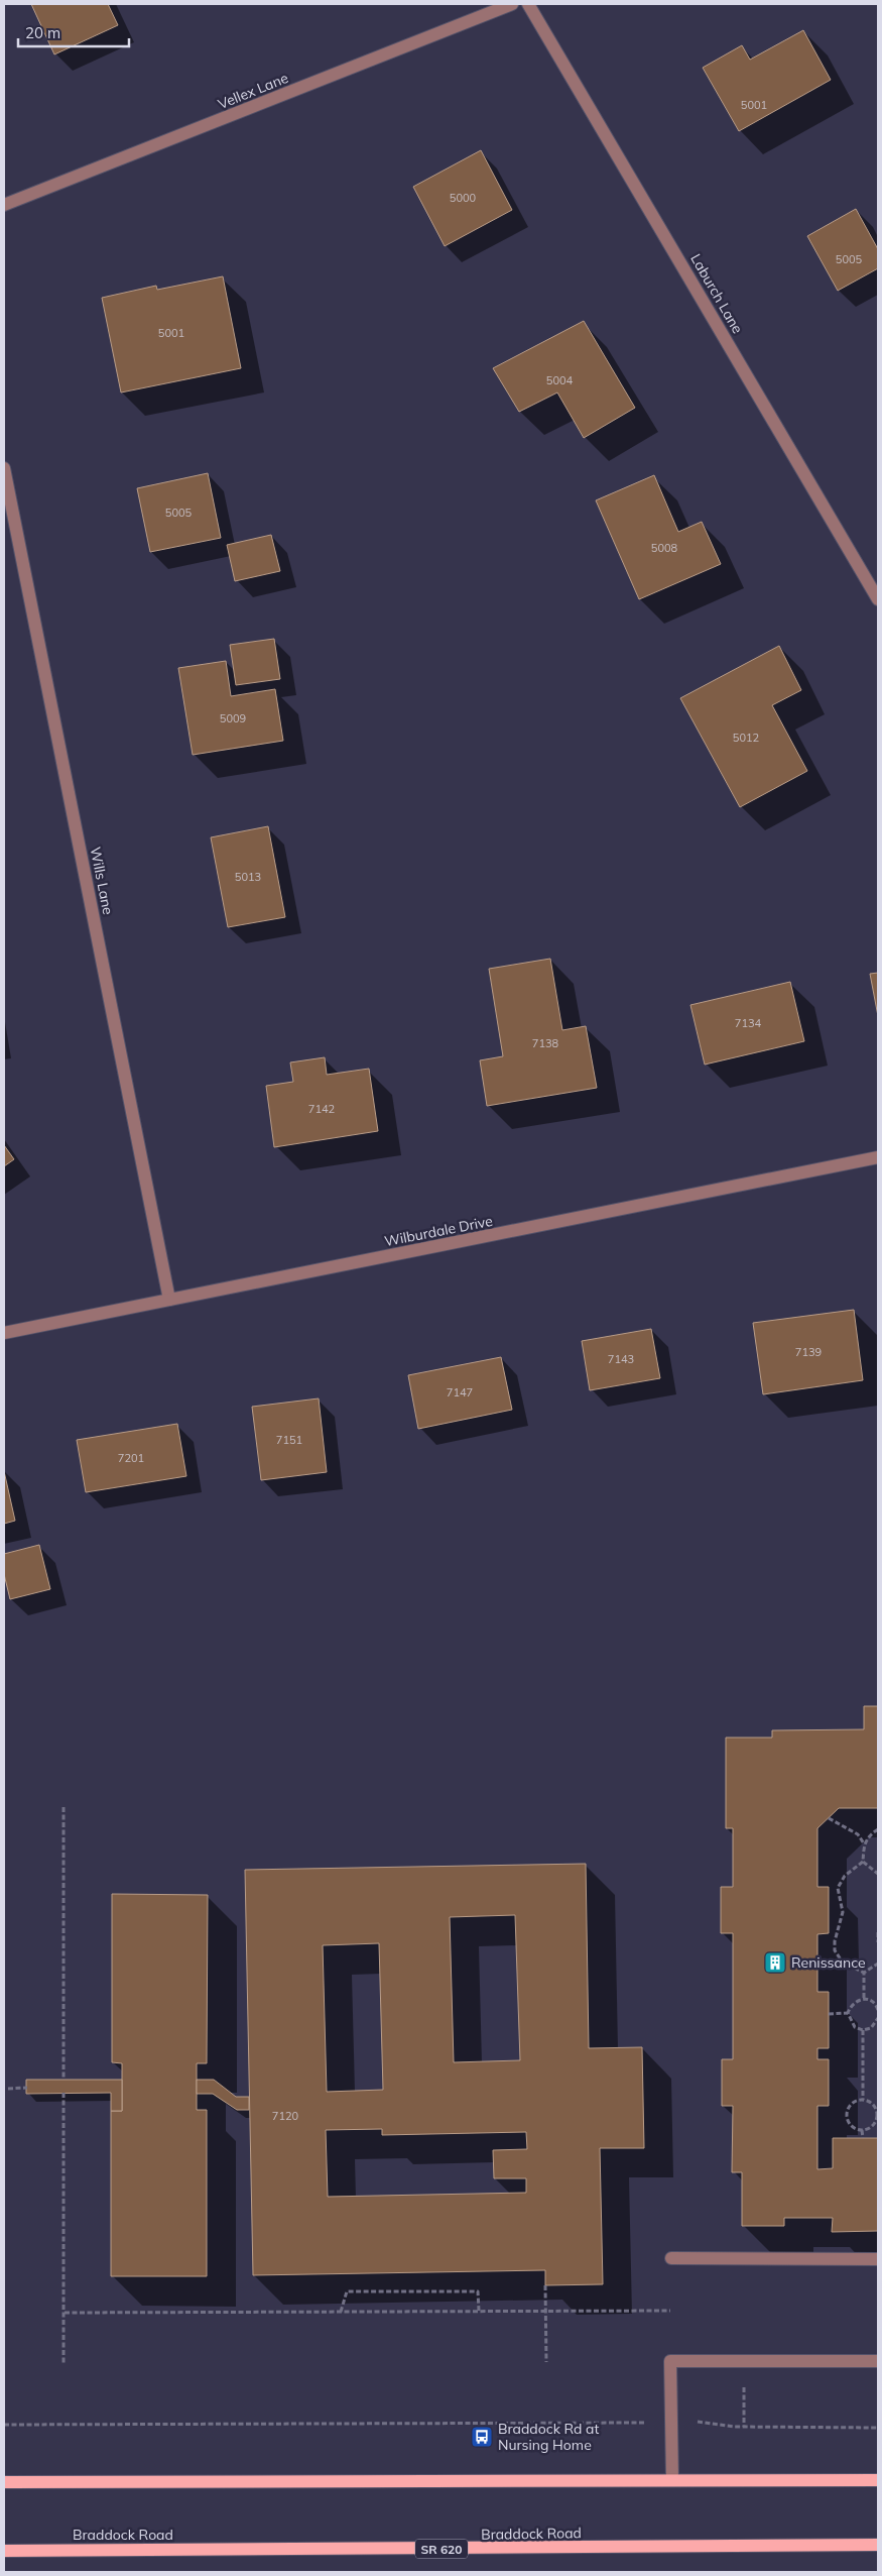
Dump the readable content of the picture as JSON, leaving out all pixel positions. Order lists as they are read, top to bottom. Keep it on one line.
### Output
{"streets":{"main road":["Braddock Road","SR 620"],"street":["Vellex Lane","Laburch Lane","Wills Lane","Wilburdale Drive"]},"crossings":[["Wills Lane","Wilburdale Drive"]],"places":{"building":["Renissance"],"bus stop":["Braddock Rd at Nursing Home"]},"house_numbers":["5001","5000","5005","5001","5004","5005","5008","5009","5012","5013","7134","7138","7142","7139","7143","7147","7151","7201","7120"],"scale_bar":"20 m"}
